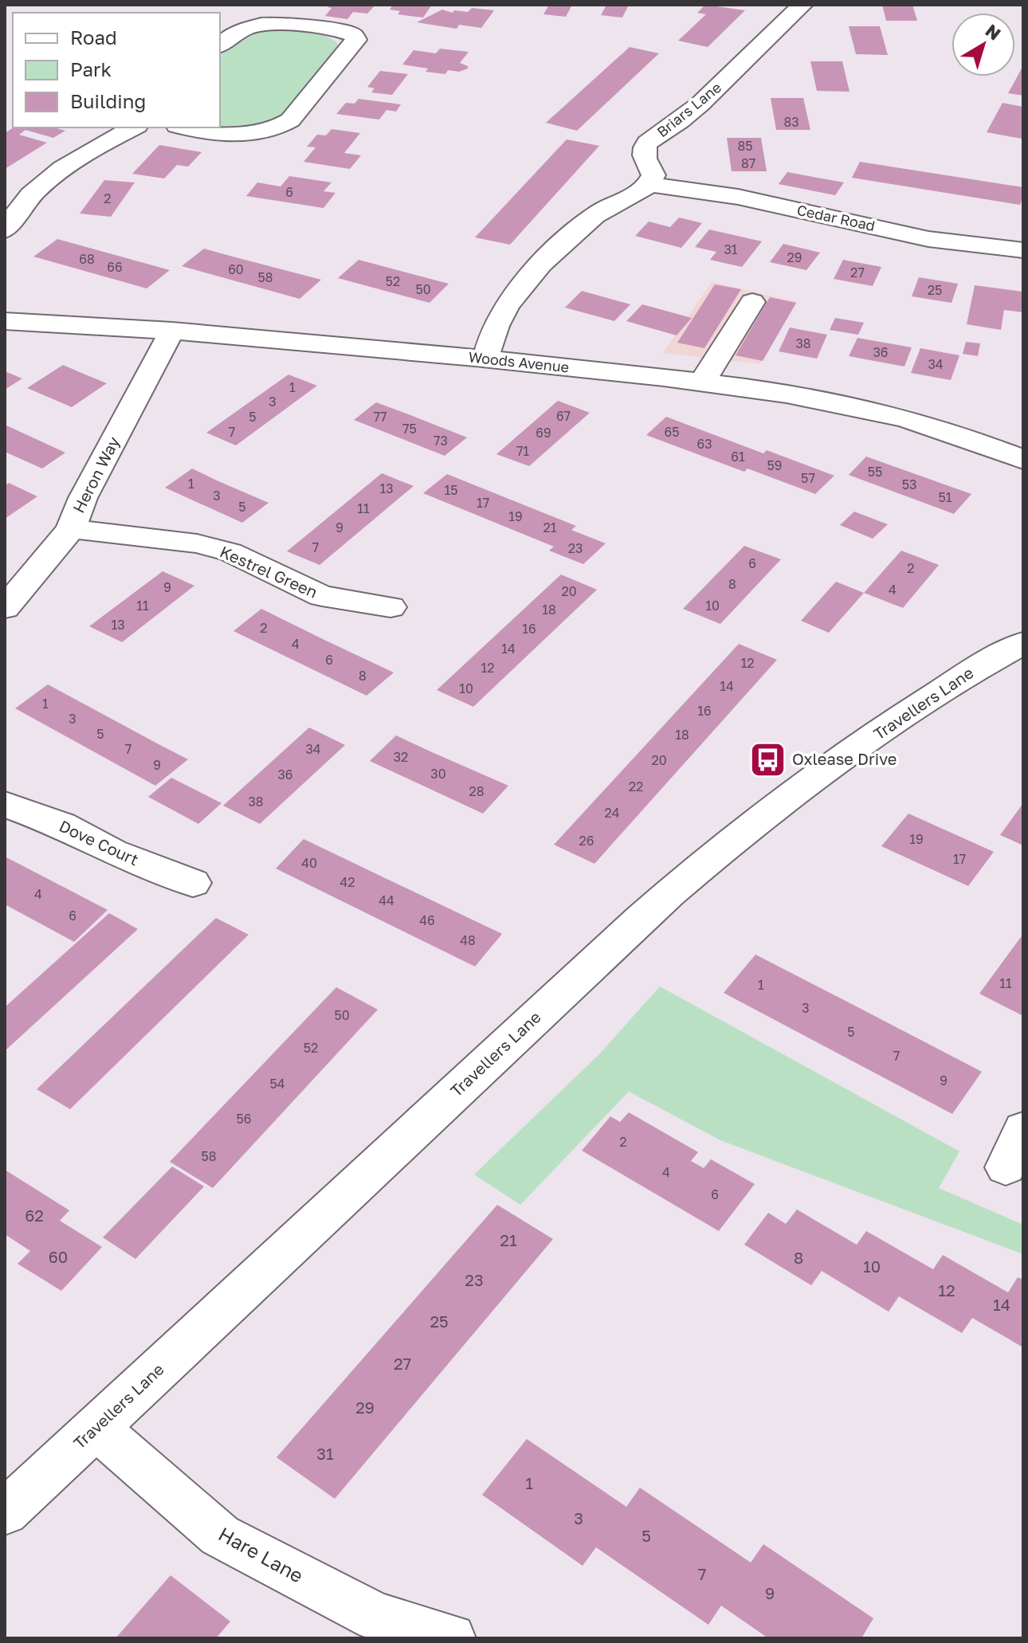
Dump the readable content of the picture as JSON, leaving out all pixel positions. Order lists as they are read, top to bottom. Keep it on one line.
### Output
{"streets":{"street":["Briars Lane","Cedar Road","Woods Avenue","Heron Way","Kestrel Green","Travellers Lane","Dove Court","Hare Lane"]},"crossings":[["Briars Lane","Cedar Road"],["Woods Avenue","Heron Way"],["Heron Way","Kestrel Green"],["Travellers Lane","Hare Lane"]],"places":{"bus stop":["Oxlease Drive"]},"house_numbers":["83","85","87","6","2","31","29","68","66","60","27","58","52","50","25","38","36","34","1","3","67","5","77","75","7","65","69","73","63","71","61","59","55","57","1","53","13","15","3","51","17","5","11","19","9","21","7","23","6","2","8","9","4","20","11","10","18","13","2","16","4","14","6","12","12","8","14","10","1","16","3","5","18","7","34","32","20","9","30","36","22","28","38","24","19","26","17","40","42","4","44","6","46","48","11","1","3","50","5","52","7","9","54","56","2","58","4","6","62","21","60","8","10","23","12","14","25","27","29","31","1","3","5","7","9"],"legend":["Road","Park","Building"],"north":"top right"}
